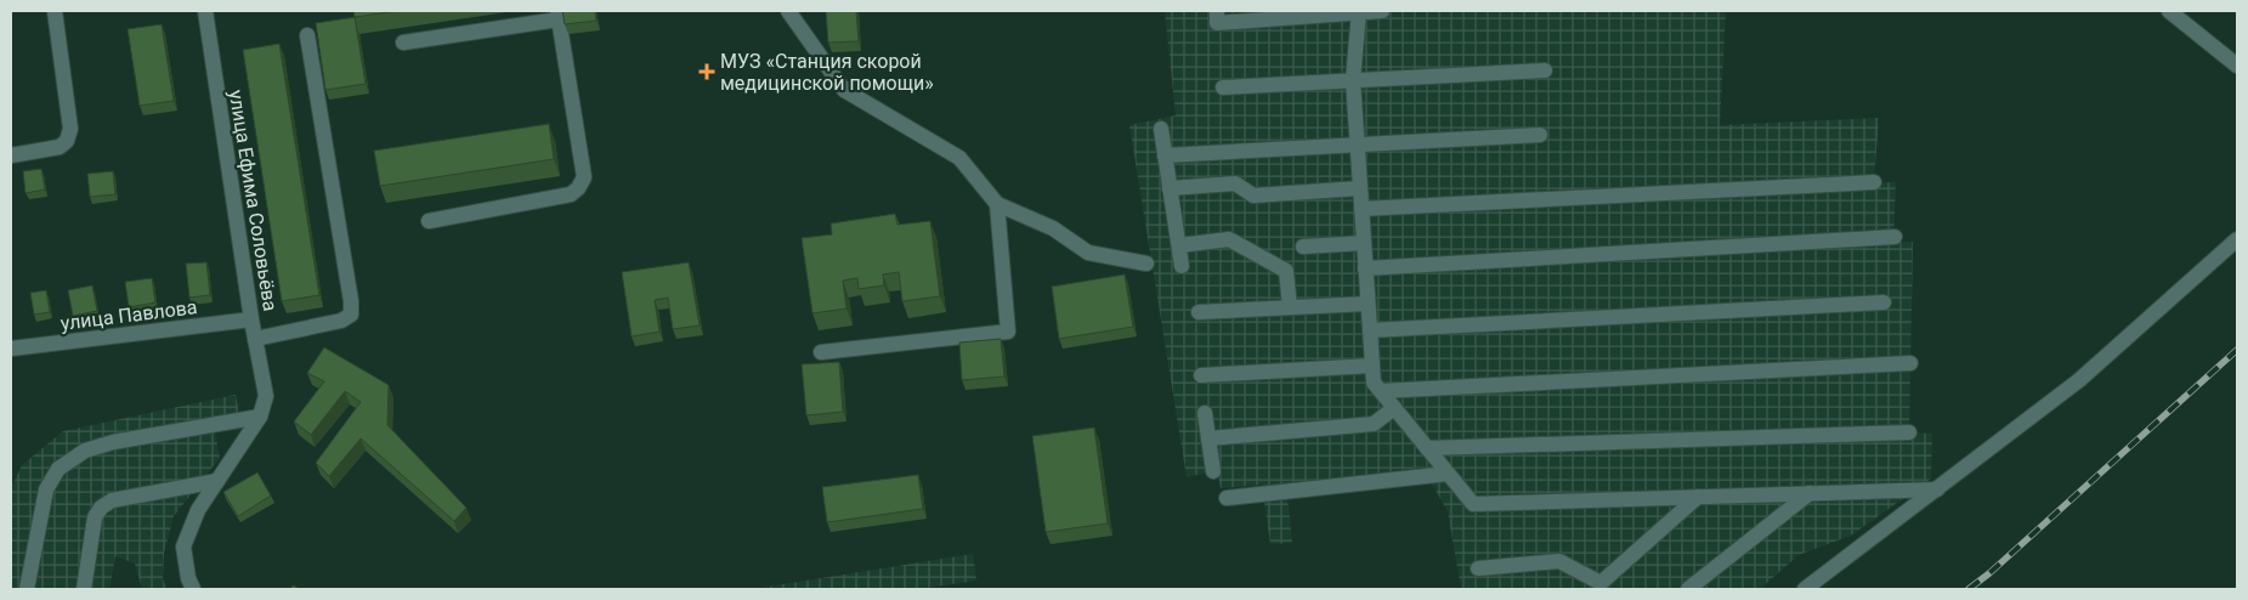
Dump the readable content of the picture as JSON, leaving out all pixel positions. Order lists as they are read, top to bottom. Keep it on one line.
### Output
{"streets":{"street":["улица Ефима Соловьёва","улица Павлова"]},"crossings":[["улица Ефима Соловьёва","улица Павлова"]],"places":{"health":["МУЗ «Станция скорой медицинской помощи»"]}}
